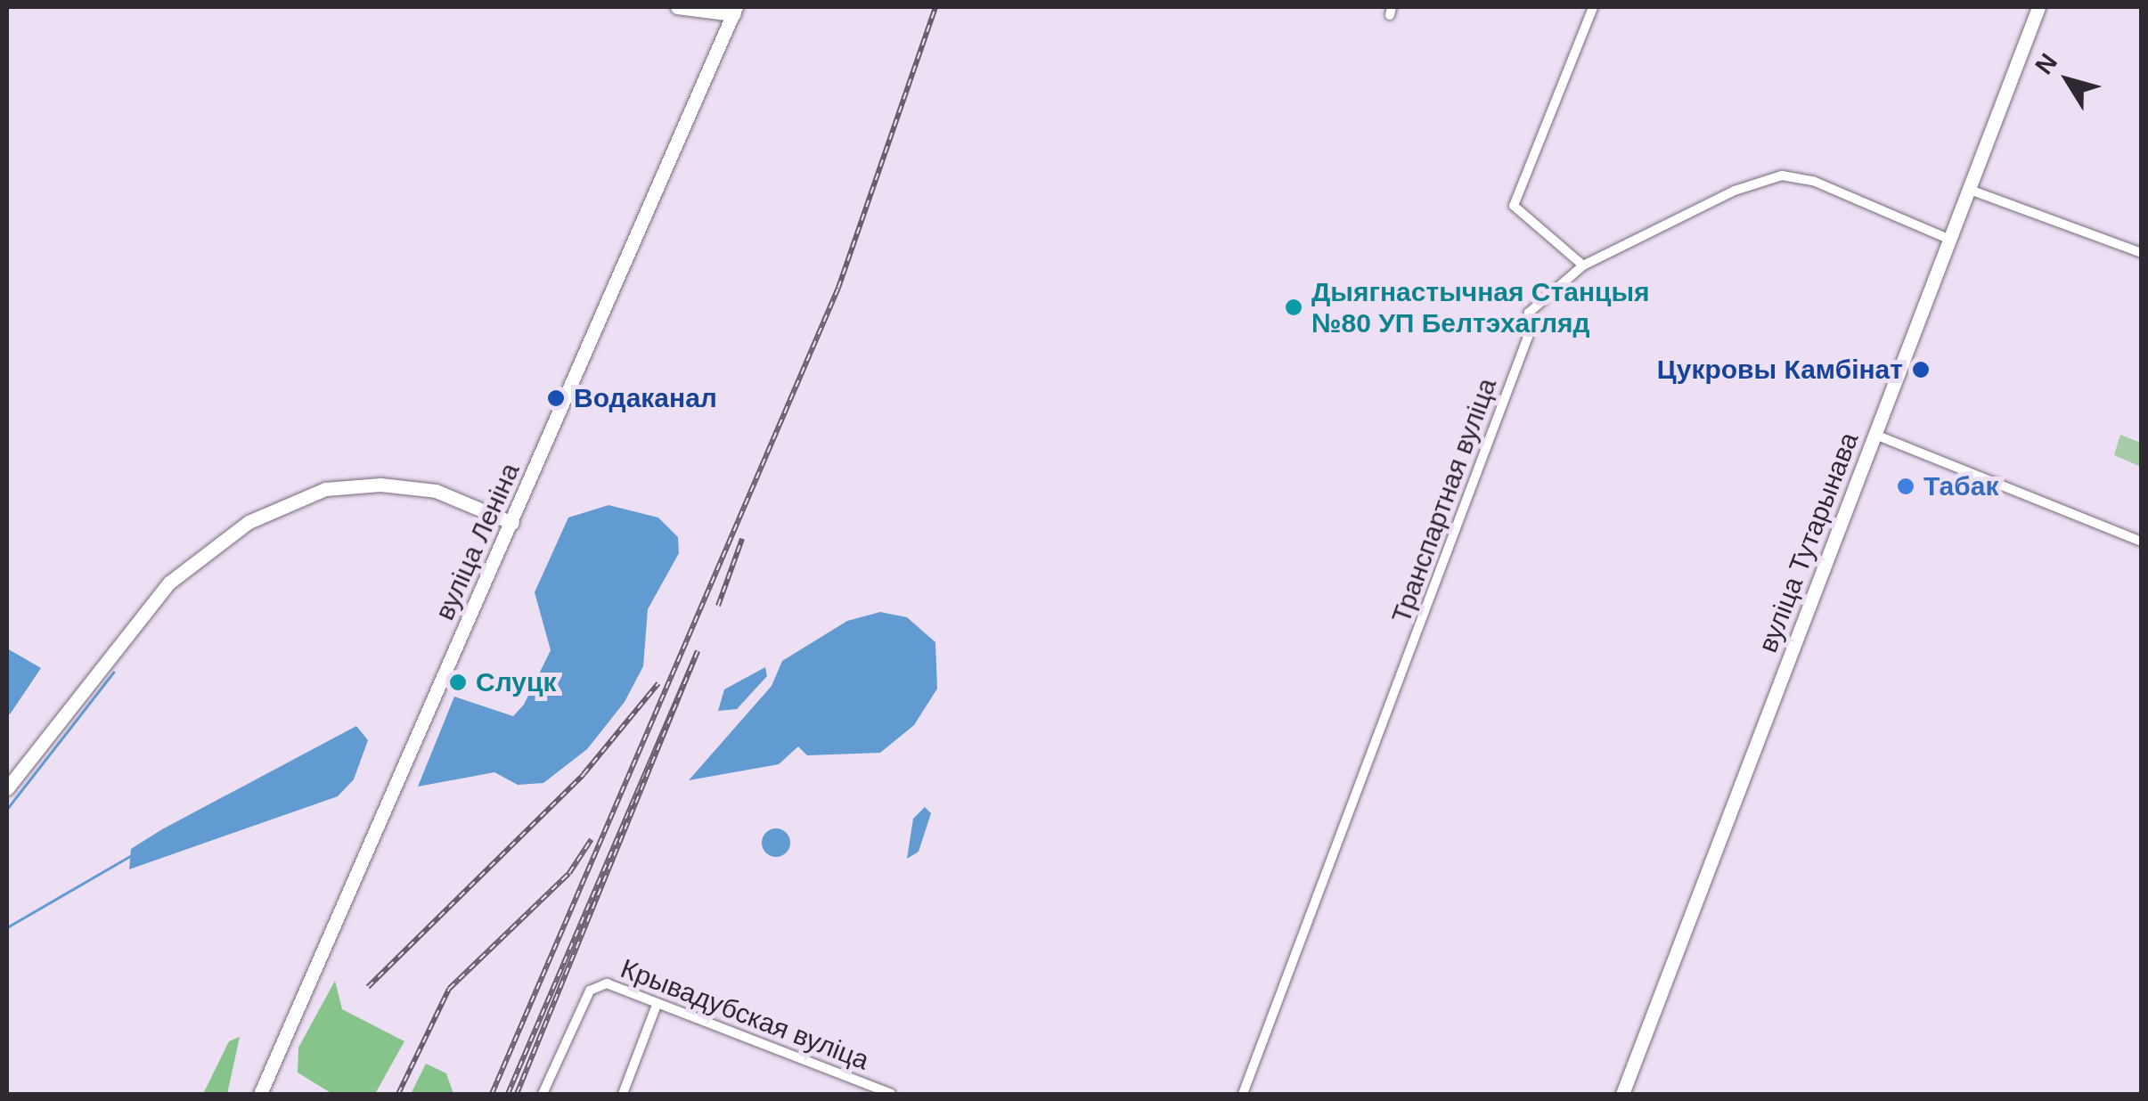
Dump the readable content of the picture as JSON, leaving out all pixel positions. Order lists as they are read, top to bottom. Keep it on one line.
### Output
{"streets":{"street":["Транспартная вуліца","вуліца Леніна","вуліца Тутарынава","Крывадубская вуліца"]},"crossings":[["Транспартная вуліца","вуліца Тутарынава"]],"places":["Дыягнастычная Станцыя №80 УП Белтэхагляд","Цукровы Камбінат","Водаканал","Табак","Слуцк"],"north":"top left"}
